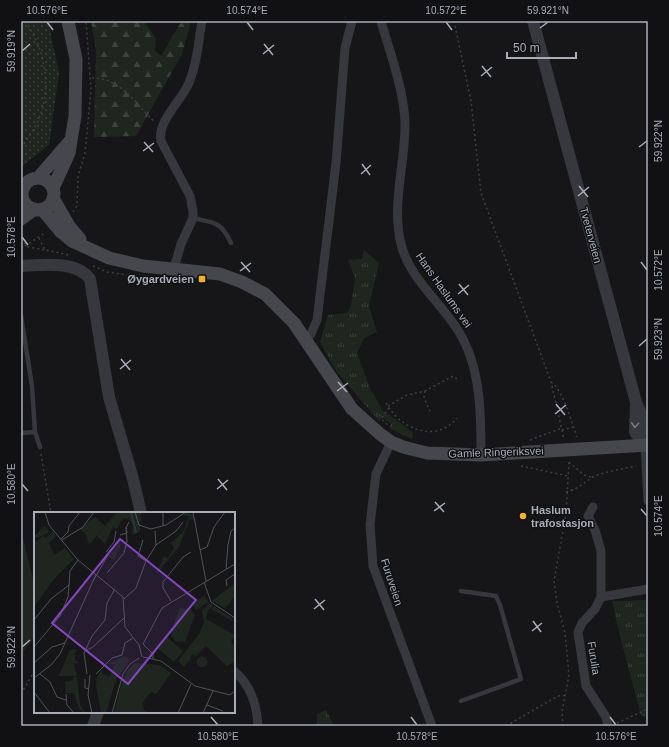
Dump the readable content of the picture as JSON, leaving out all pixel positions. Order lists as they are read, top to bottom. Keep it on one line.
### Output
{"streets":{"main road":["Gamle Ringeriksvei"],"street":["Tveterveien","Hans Haslums vei","Furuveien","Furulia"]},"crossings":[["Tveterveien","Gamle Ringeriksvei"],["Hans Haslums vei","Gamle Ringeriksvei"],["Gamle Ringeriksvei","Furuveien"]],"places":{"transit":["Øygardveien"],"other":["Haslum trafostasjon"]},"scale_bar":"50 m","coordinates":["10.576°E","10.574°E","10.572°E","59.921°N","59.919°N","59.922°N","10.578°E","59.923°N","10.580°E"]}
